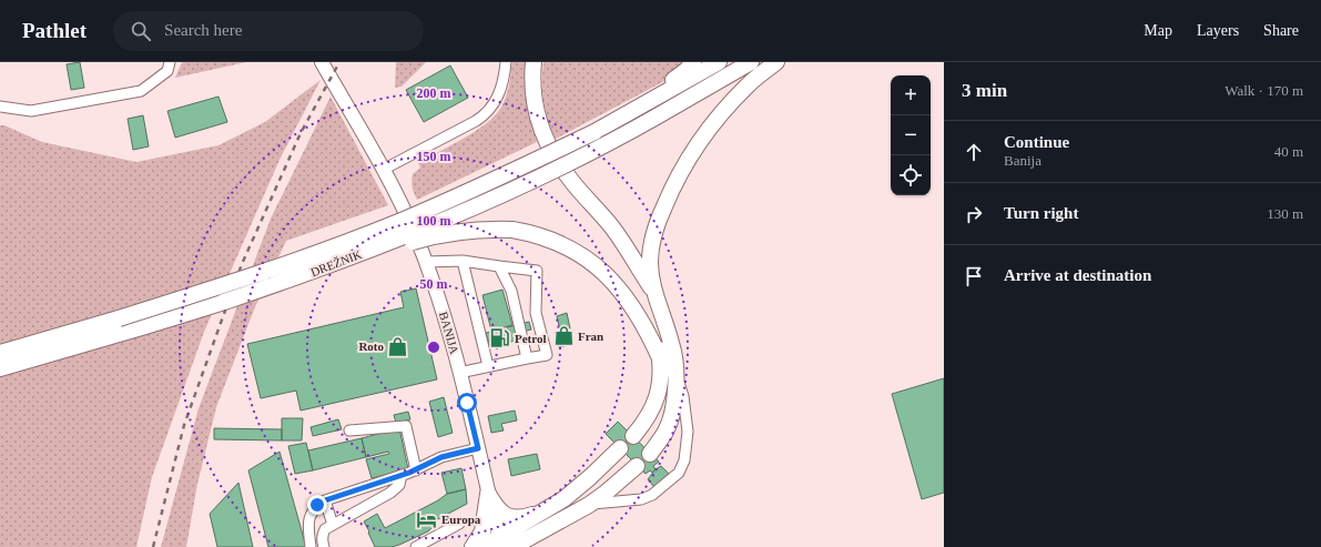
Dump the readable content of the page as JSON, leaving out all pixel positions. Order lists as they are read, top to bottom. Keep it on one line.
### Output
{"streets":{"highway":["DREŽNIK"],"main road":["BANIJA"]},"places":{"shop":["Fran","Roto"],"fuel station":["Petrol"],"hotel":["Europa"]},"page":{"header":"Pathlet","search":"Search here","nav":["Map","Layers","Share"],"heading":["3 min","Walk · 170 m"],"map_buttons":["+","−"],"list":[["Continue","Banija","40 m"],["Turn right","130 m"],"Arrive at destination"]},"rings":["200 m","150 m","100 m","50 m"]}
